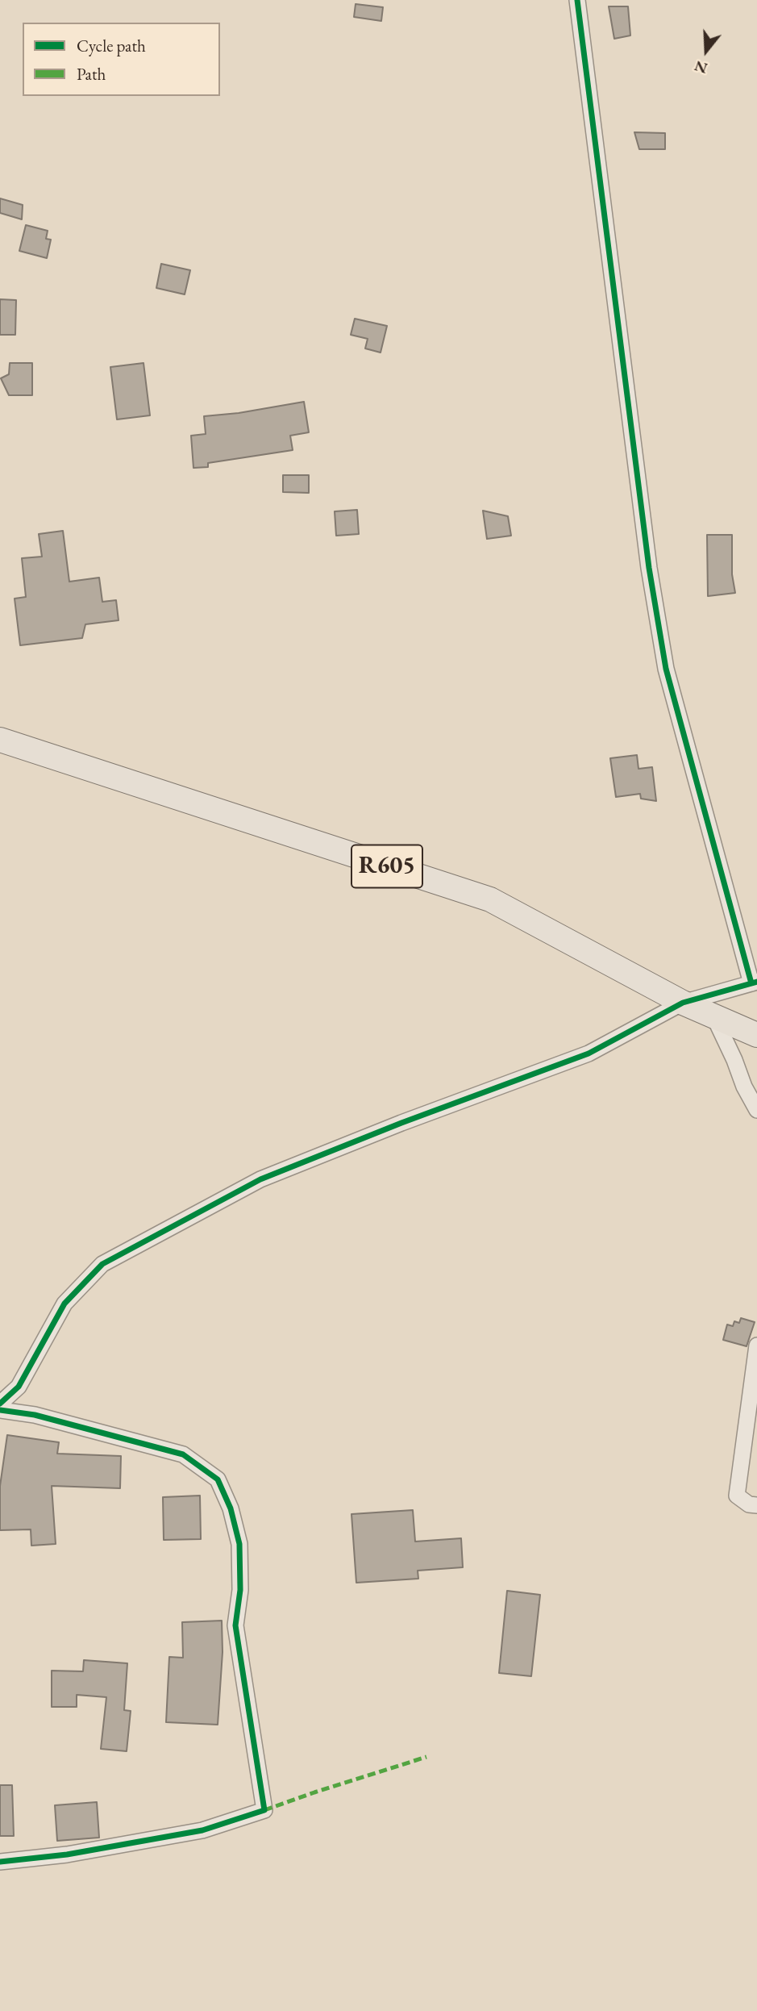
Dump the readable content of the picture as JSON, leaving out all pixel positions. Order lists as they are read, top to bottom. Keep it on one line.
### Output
{"streets":{"main road":["R605"]},"legend":["Cycle path","Path"],"north":"bottom"}
